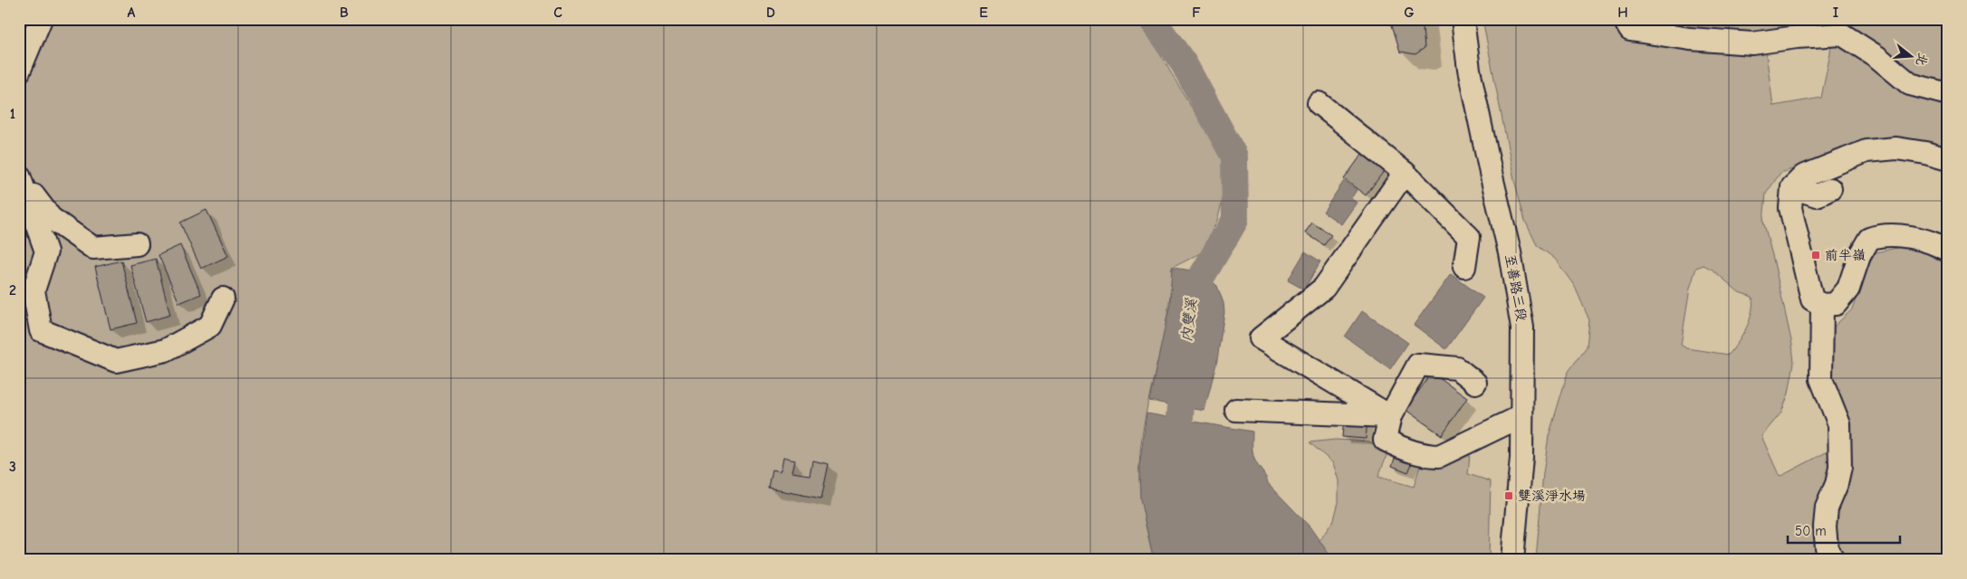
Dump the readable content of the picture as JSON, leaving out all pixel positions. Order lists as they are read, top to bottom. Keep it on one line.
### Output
{"streets":{"street":["至善路三段"]},"water":["內雙溪"],"places":{"transit":["前半嶺","雙溪淨水場"]},"scale_bar":"50 m","north":"right","grid":{"columns":["A","B","C","D","E","F","G","H","I"],"rows":["1","2","3"]}}
